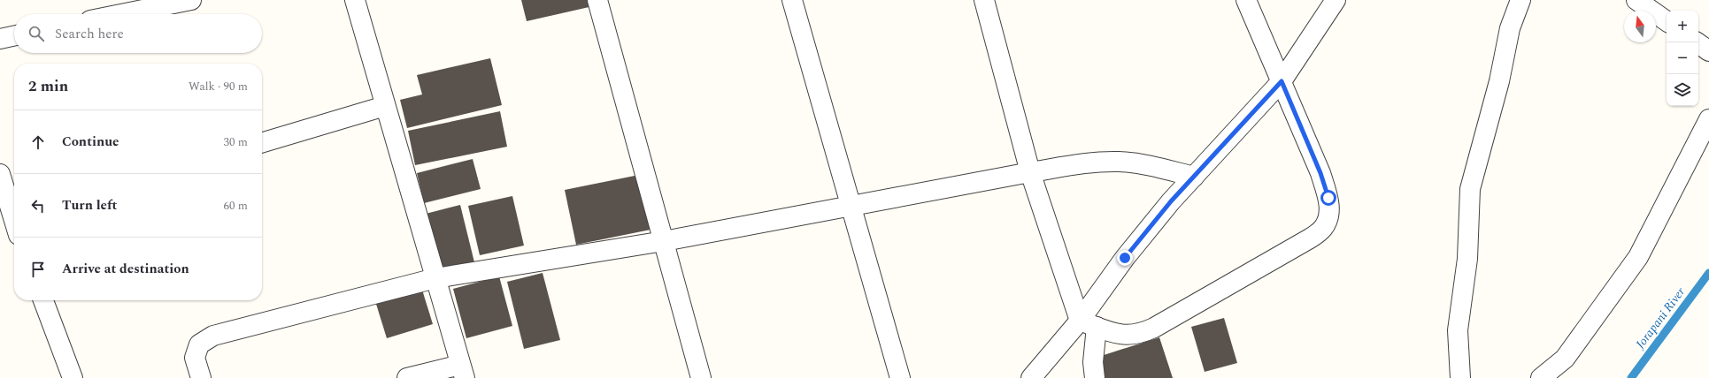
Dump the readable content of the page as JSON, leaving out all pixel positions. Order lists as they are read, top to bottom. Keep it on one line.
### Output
{"water":["Jorapani River"],"north":"top","page":{"map_buttons":["+","−"],"search":"Search here","heading":["2 min","Walk · 90 m"],"list":[["Continue","30 m"],["Turn left","60 m"],"Arrive at destination"]}}
